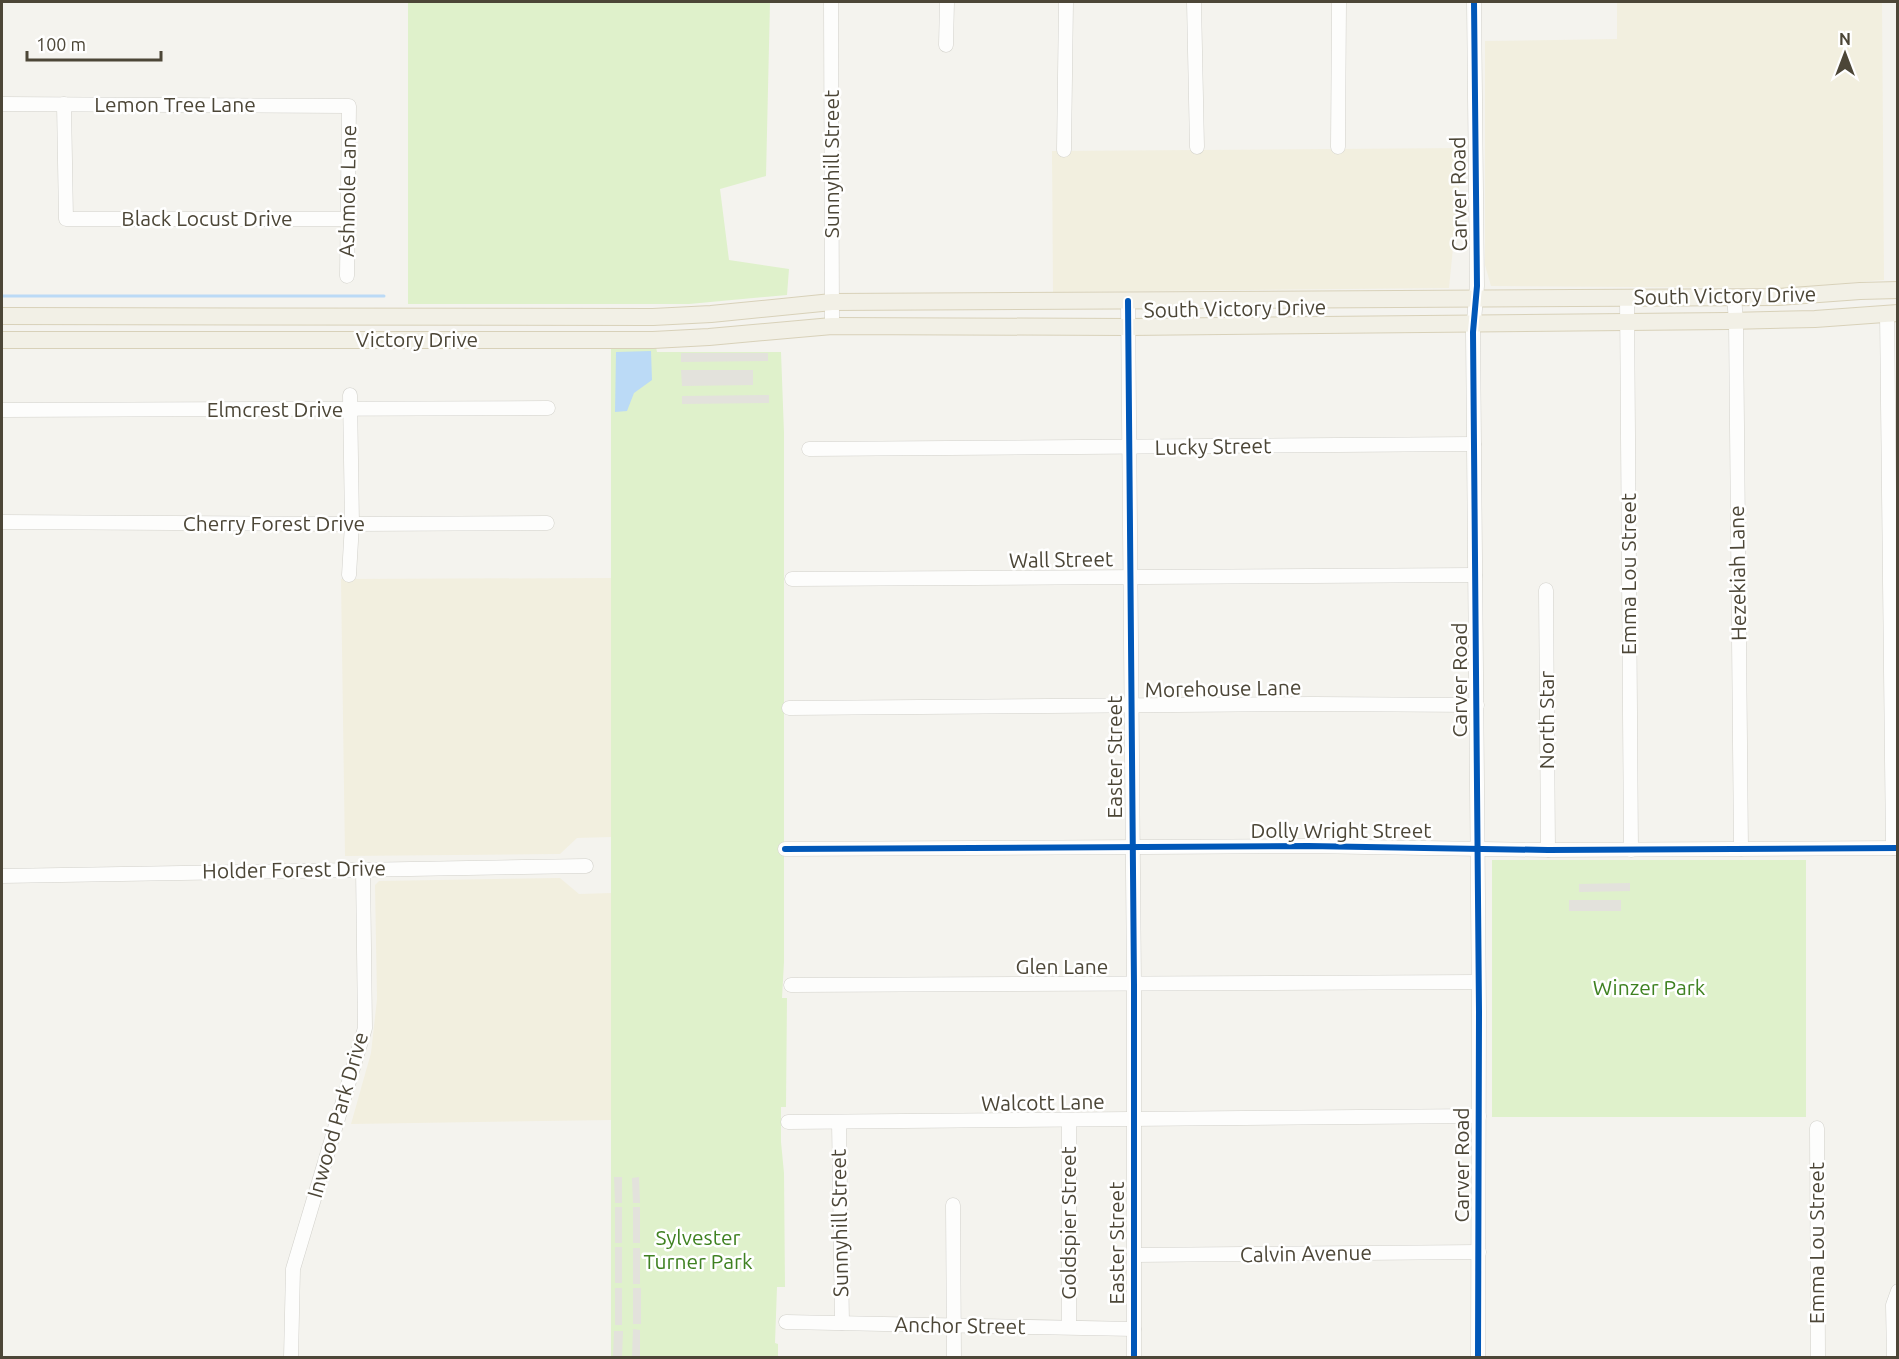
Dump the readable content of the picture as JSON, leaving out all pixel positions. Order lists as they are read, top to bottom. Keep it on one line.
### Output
{"streets":{"main road":["South Victory Drive","Victory Drive"],"street":["Lemon Tree Lane","Sunnyhill Street","Ashmole Lane","Carver Road","Black Locust Drive","Elmcrest Drive","Lucky Street","Cherry Forest Drive","Wall Street","Hezekiah Lane","Emma Lou Street","Morehouse Lane","North Star","Easter Street","Dolly Wright Street","Holder Forest Drive","Glen Lane","Walcott Lane","Inwood Park Drive","Goldspier Street","Calvin Avenue","Anchor Street"]},"crossings":[["Lemon Tree Lane","Ashmole Lane"],["Lemon Tree Lane","Black Locust Drive"],["Sunnyhill Street","South Victory Drive"],["Sunnyhill Street","Victory Drive"],["Sunnyhill Street","Walcott Lane"],["Sunnyhill Street","Anchor Street"],["Ashmole Lane","Black Locust Drive"],["Carver Road","South Victory Drive"],["Carver Road","Lucky Street"],["Carver Road","Wall Street"],["Carver Road","Morehouse Lane"],["Carver Road","Dolly Wright Street"],["Carver Road","Glen Lane"],["Carver Road","Walcott Lane"],["Carver Road","Calvin Avenue"],["South Victory Drive","Victory Drive"],["South Victory Drive","Hezekiah Lane"],["South Victory Drive","Emma Lou Street"],["South Victory Drive","Easter Street"],["Lucky Street","Easter Street"],["Wall Street","Easter Street"],["Hezekiah Lane","Dolly Wright Street"],["Emma Lou Street","Dolly Wright Street"],["Morehouse Lane","Easter Street"],["North Star","Dolly Wright Street"],["Easter Street","Dolly Wright Street"],["Easter Street","Glen Lane"],["Easter Street","Walcott Lane"],["Easter Street","Calvin Avenue"],["Easter Street","Anchor Street"],["Holder Forest Drive","Inwood Park Drive"],["Walcott Lane","Goldspier Street"],["Goldspier Street","Anchor Street"]],"parks":["Winzer Park","Sylvester Turner Park"],"scale_bar":"100 m","north":"top"}
